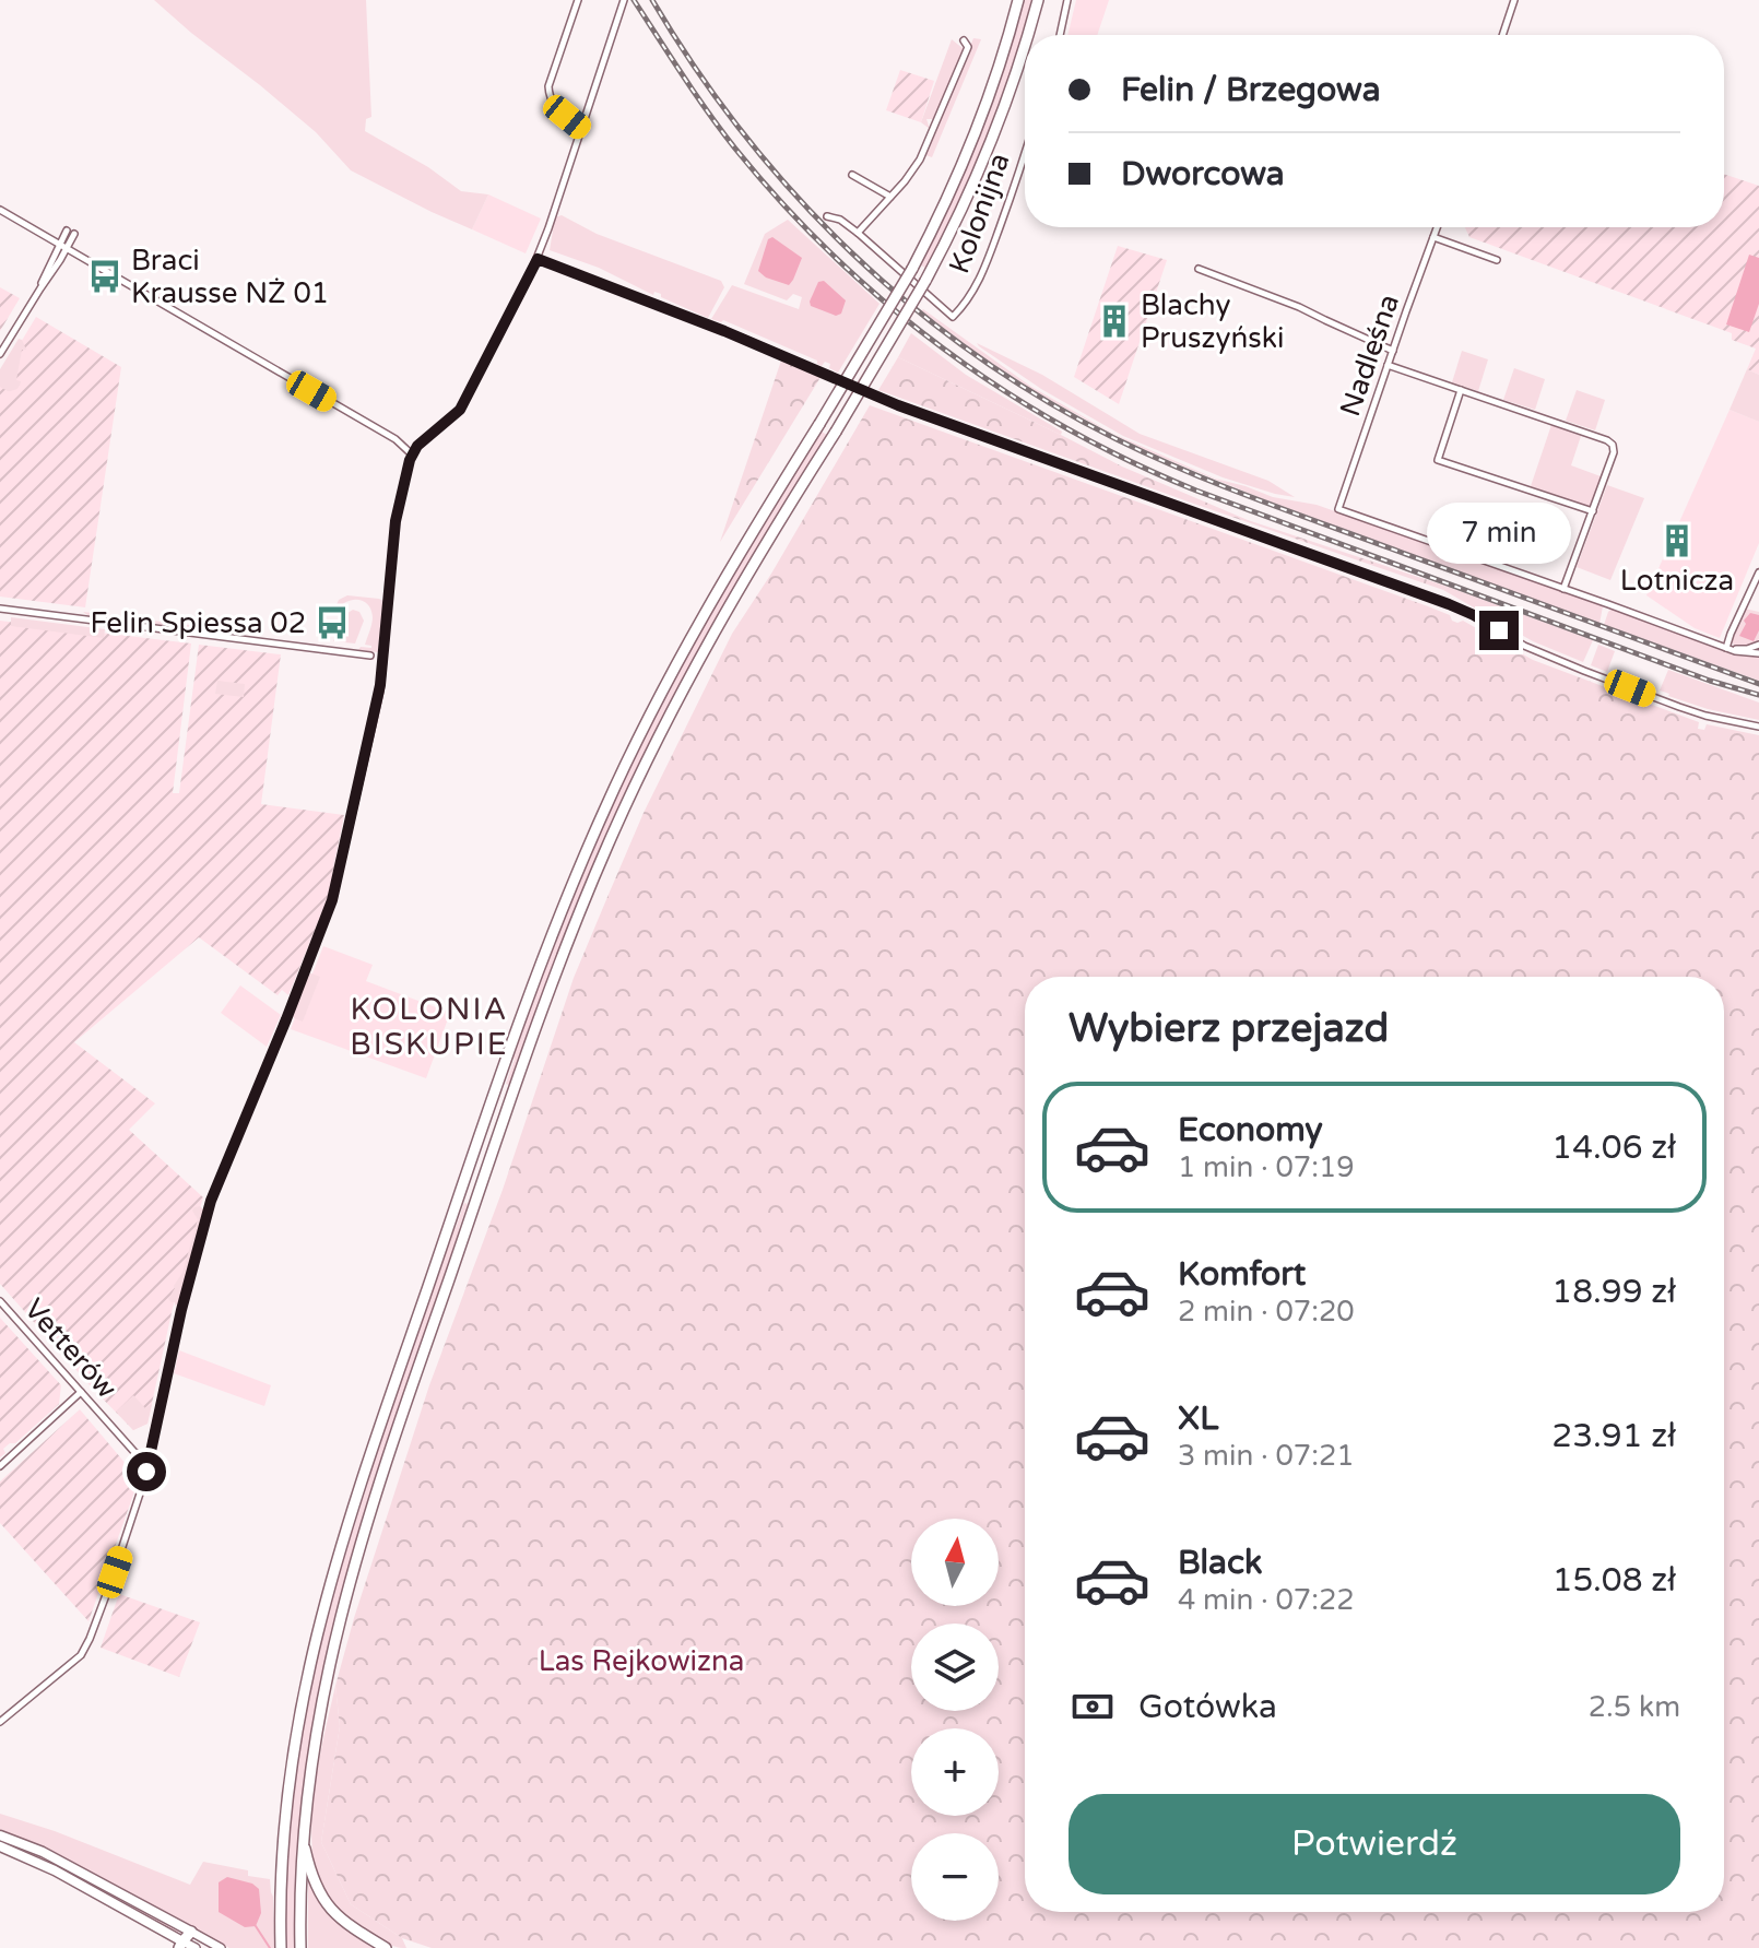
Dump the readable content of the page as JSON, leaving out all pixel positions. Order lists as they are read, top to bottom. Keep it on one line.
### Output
{"streets":{"street":["Kolonijna","Nadleśna","Vetterów"]},"districts":["KOLONIA BISKUPIE"],"parks":["Las Rejkowizna"],"places":{"bus stop":["Braci Krausse NŻ 01","Felin Spiessa 02"],"building":["Blachy Pruszyński","Lotnicza"]},"north":"top","page":{"banner":["Felin / Brzegowa","Dworcowa"],"bubble":"7 min","heading":"Wybierz przejazd","list":[{"name":"Economy","note":"1 min · 07:19","value":"14.06 zł"},{"name":"Komfort","note":"2 min · 07:20","value":"18.99 zł"},{"name":"XL","note":"3 min · 07:21","value":"23.91 zł"},{"name":"Black","note":"4 min · 07:22","value":"15.08 zł"}],"map_buttons":["+","−"],"pay":["Gotówka","2.5 km"],"buttons":"Potwierdź"}}
